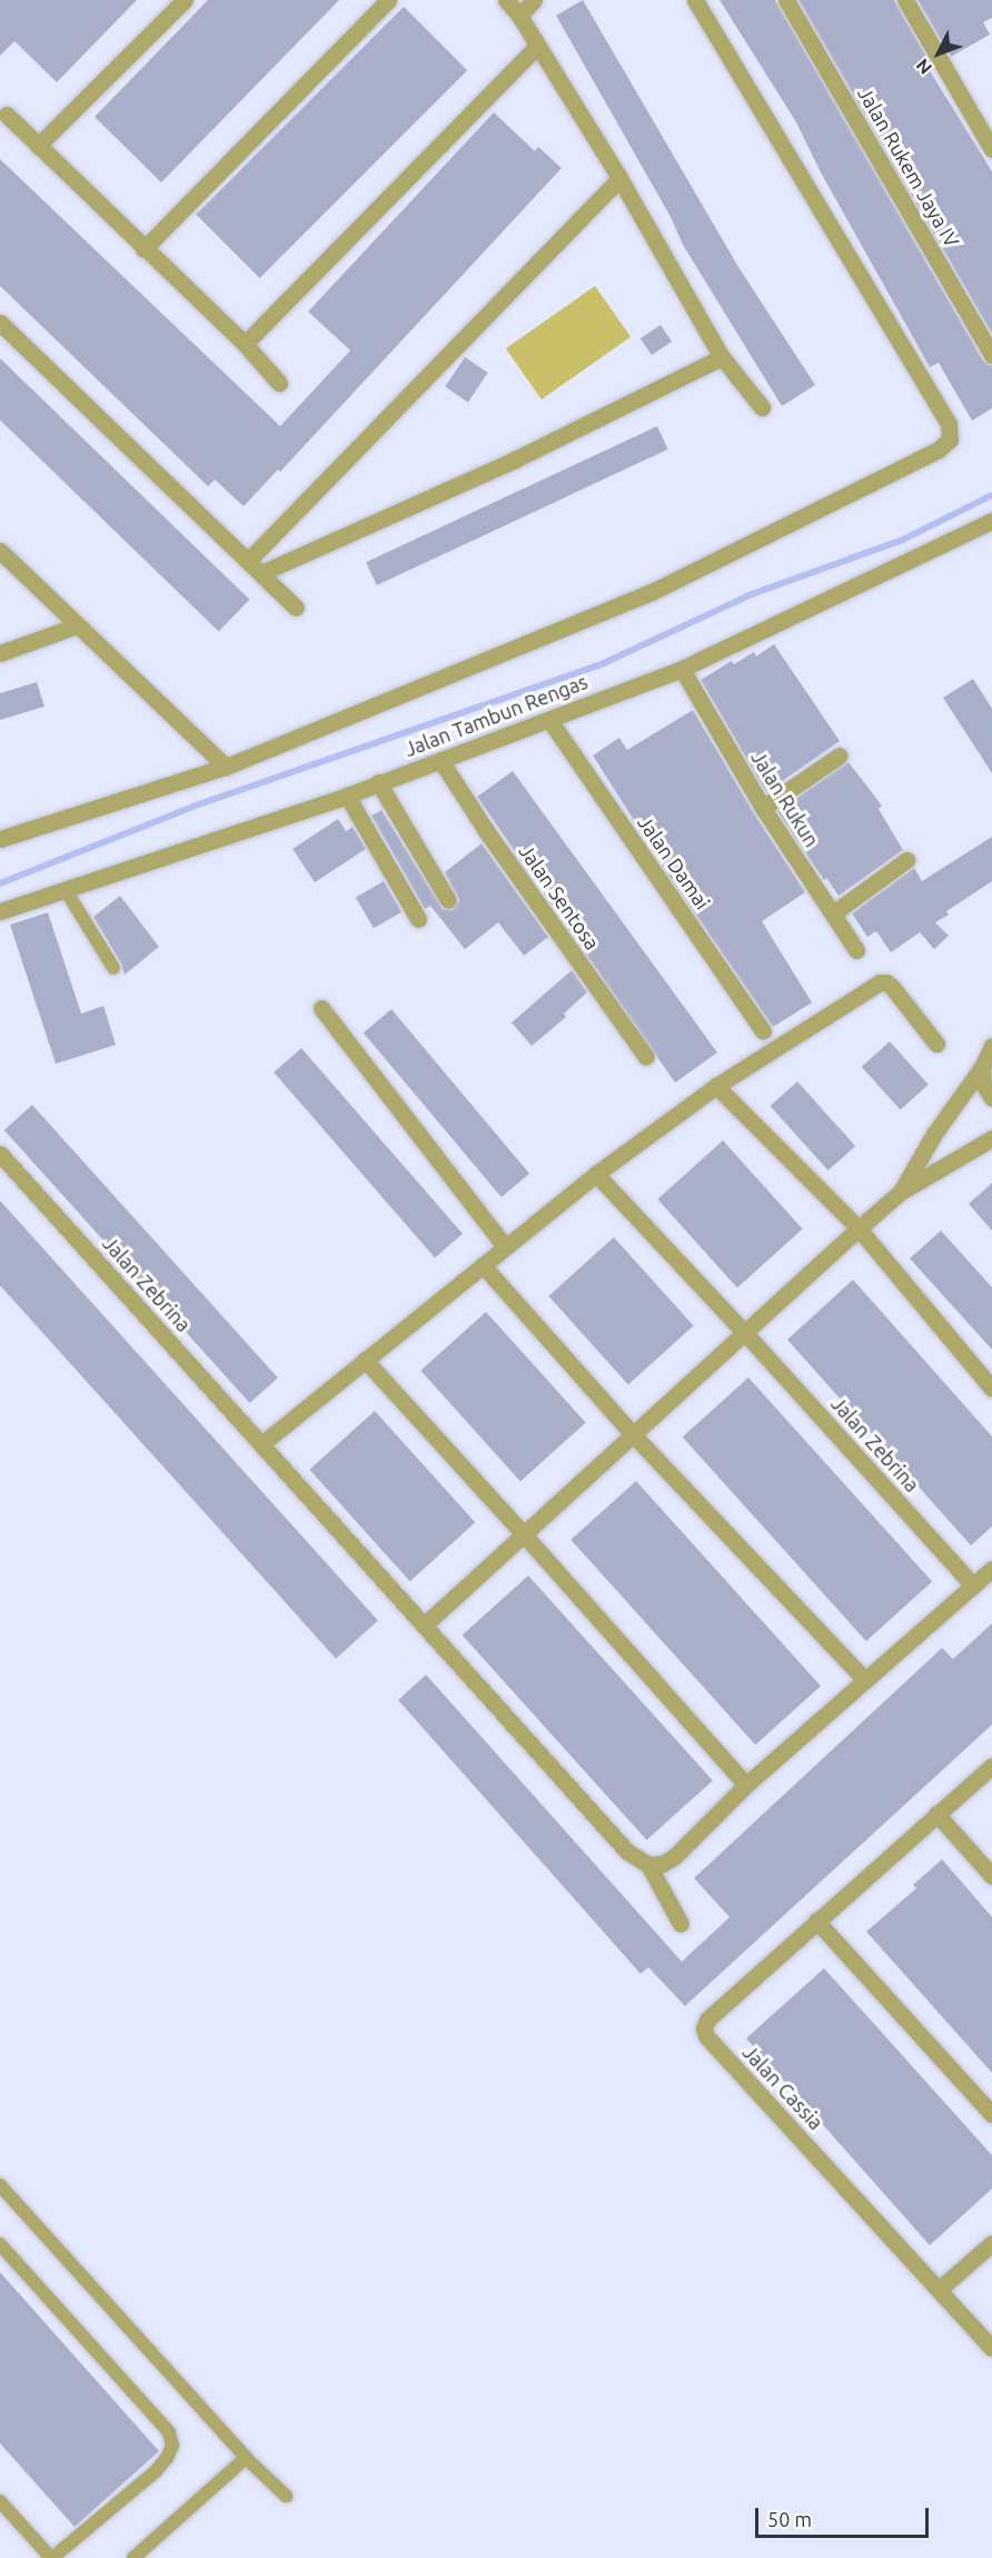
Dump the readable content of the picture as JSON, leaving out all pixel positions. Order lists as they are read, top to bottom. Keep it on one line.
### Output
{"streets":{"street":["Jalan Rukem Jaya IV","Jalan Tambun Rengas","Jalan Rukun","Jalan Damai","Jalan Sentosa","Jalan Zebrina","Jalan Cassia"]},"crossings":[["Jalan Tambun Rengas","Jalan Rukun"],["Jalan Tambun Rengas","Jalan Damai"],["Jalan Tambun Rengas","Jalan Sentosa"]],"scale_bar":"50 m","north":"bottom left"}
